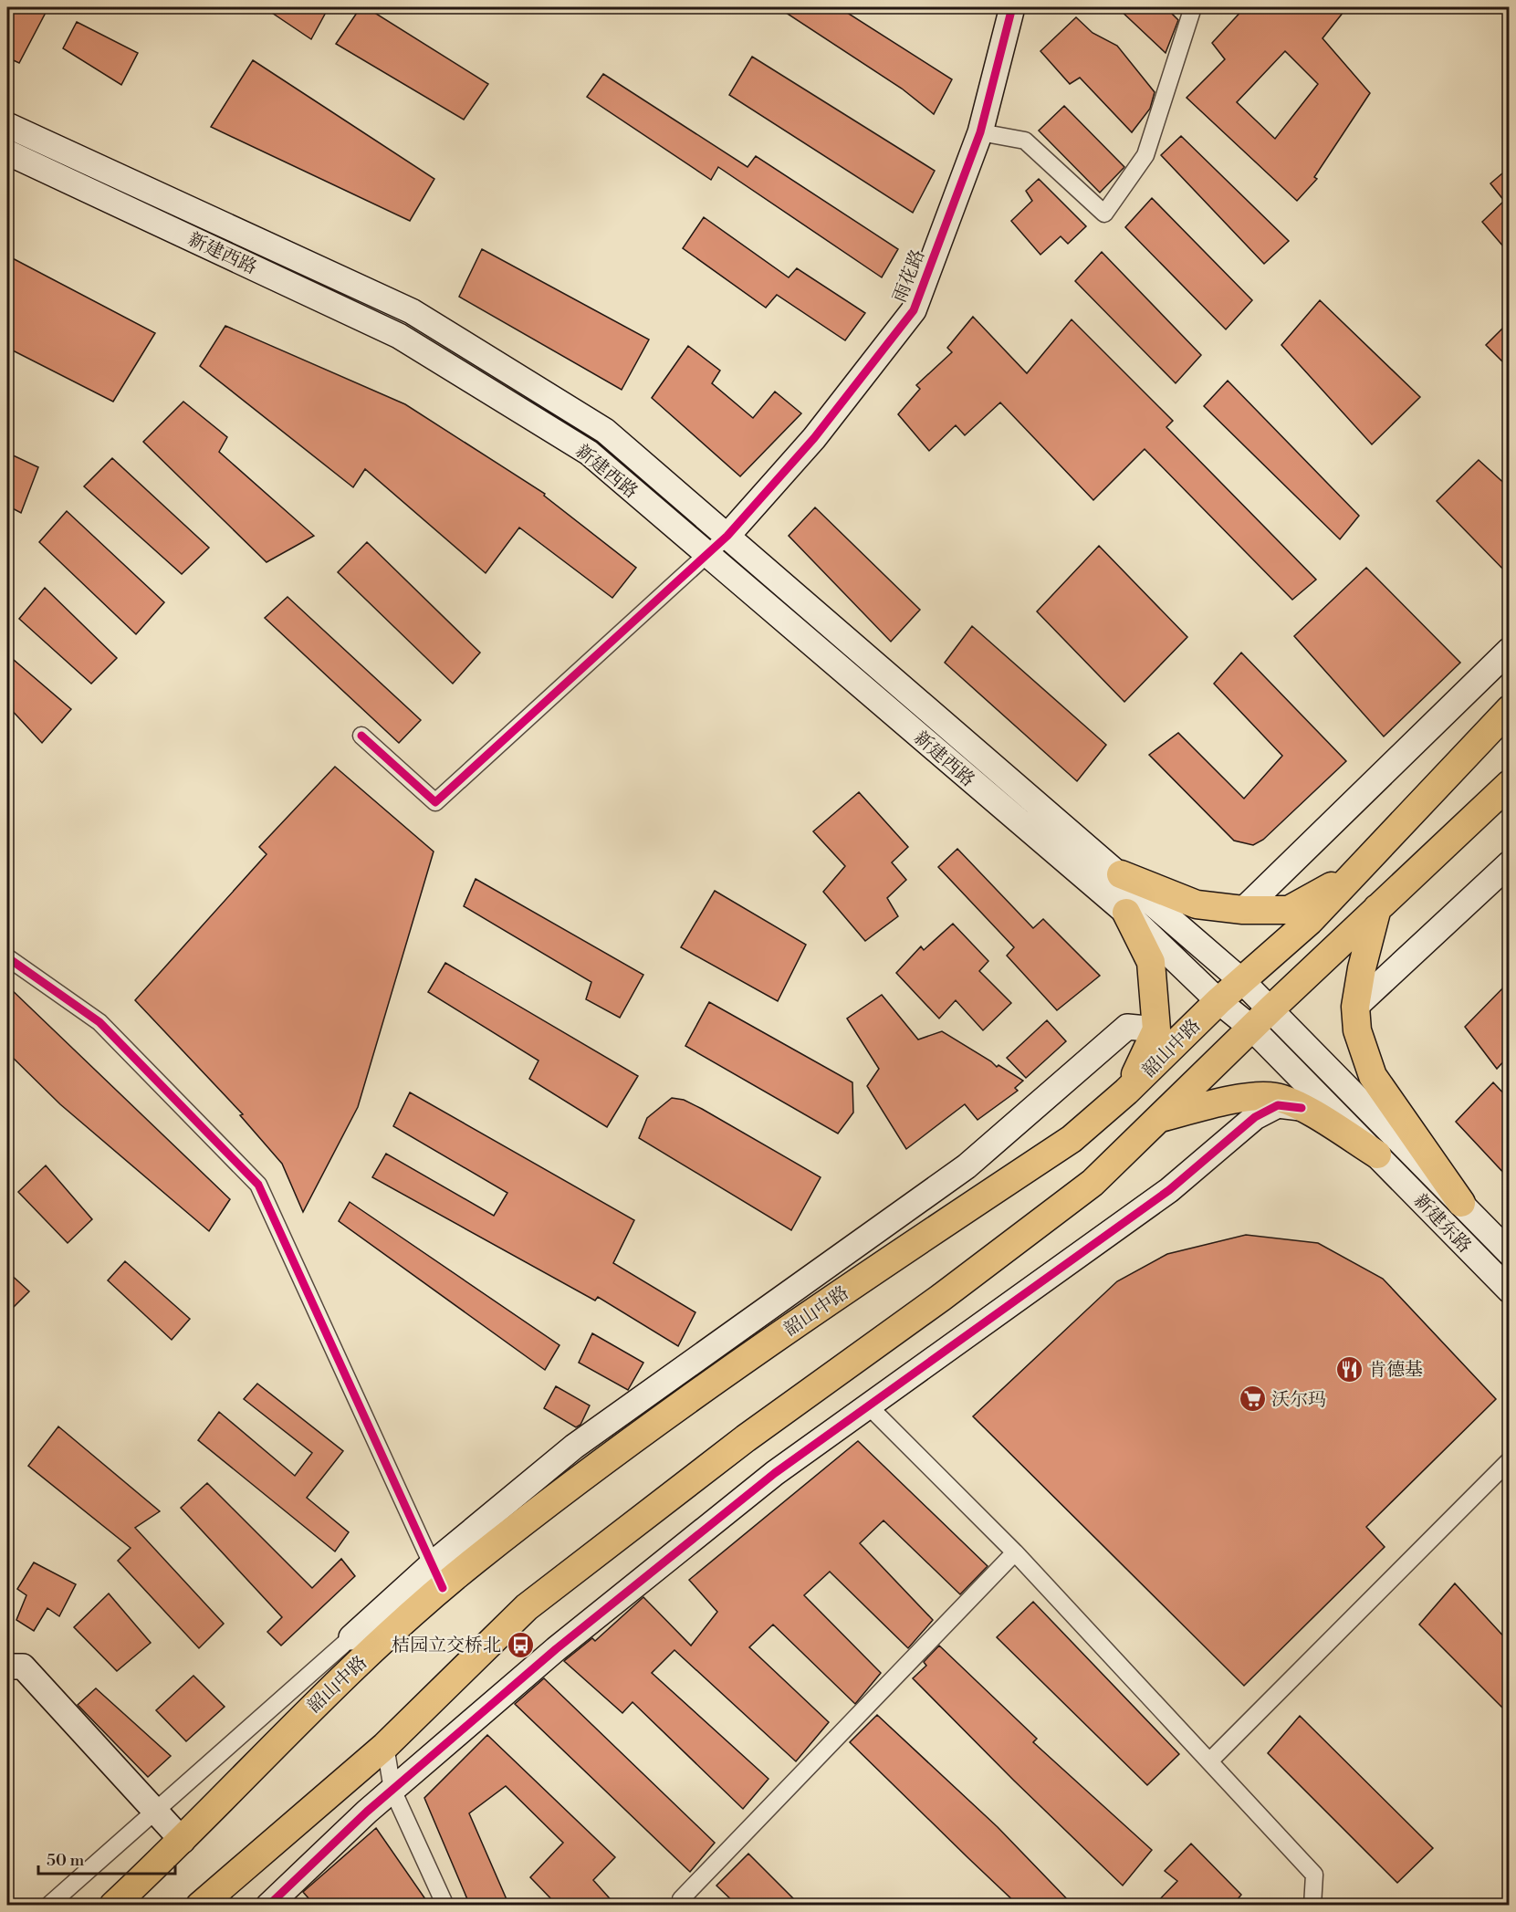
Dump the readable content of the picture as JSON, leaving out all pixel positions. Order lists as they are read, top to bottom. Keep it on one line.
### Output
{"streets":{"main road":["新建西路","雨花路","韶山中路","新建东路"]},"crossings":[["新建西路","雨花路"],["新建西路","韶山中路"],["新建西路","新建东路"]],"places":{"restaurant":["肯德基"],"supermarket":["沃尔玛"],"bus stop":["桔园立交桥北"]},"scale_bar":"50 m"}
